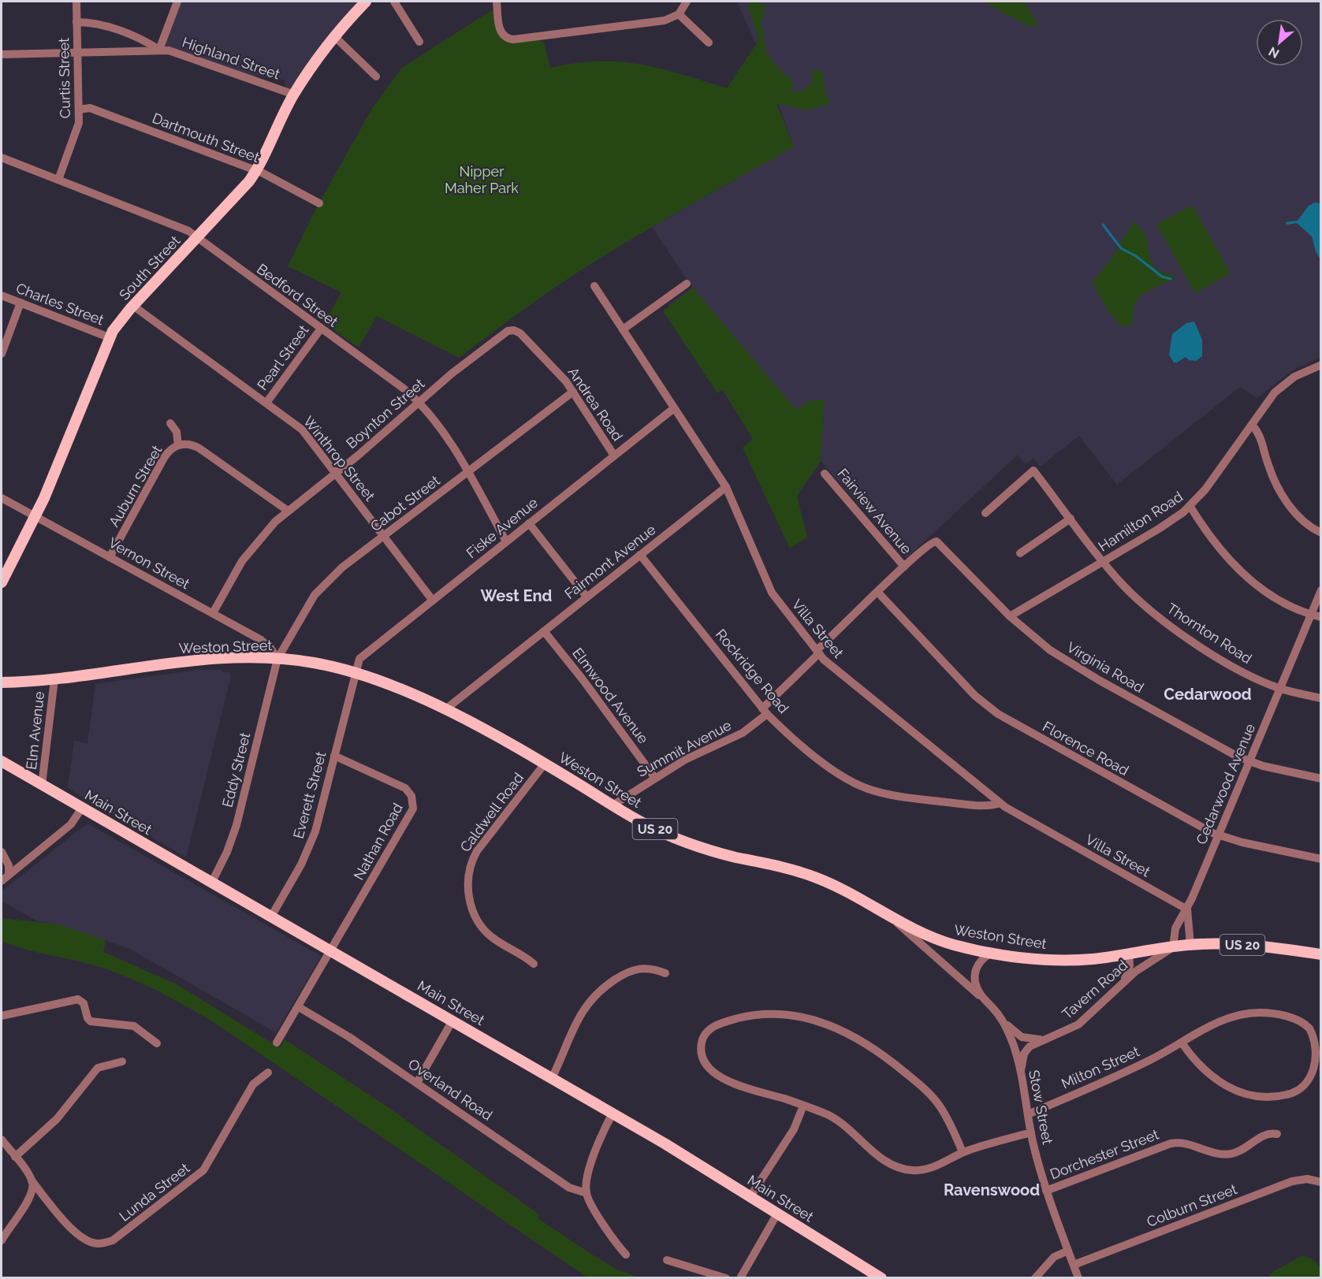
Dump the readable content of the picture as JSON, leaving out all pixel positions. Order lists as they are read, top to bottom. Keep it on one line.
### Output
{"streets":{"main road":["South Street","Weston Street","Main Street","US 20"],"street":["Highland Street","Curtis Street","Dartmouth Street","Bedford Street","Charles Street","Pearl Street","Andrea Road","Boynton Street","Winthrop Street","Auburn Street","Cabot Street","Fairview Avenue","Hamilton Road","Fiske Avenue","Fairmont Avenue","Vernon Street","Villa Street","Thornton Road","Virginia Road","Rockridge Road","Elmwood Avenue","Elm Avenue","Summit Avenue","Florence Road","Eddy Street","Cedarwood Avenue","Everett Street","Caldwell Road","Nathan Road","Tavern Road","Milton Street","Overland Road","Stow Street","Dorchester Street","Lunda Street","Colburn Street"]},"crossings":[["Highland Street","Curtis Street"],["Highland Street","South Street"],["Curtis Street","Dartmouth Street"],["Curtis Street","Bedford Street"],["Dartmouth Street","South Street"],["South Street","Bedford Street"],["South Street","Charles Street"],["South Street","Winthrop Street"],["South Street","Vernon Street"],["Bedford Street","Pearl Street"],["Bedford Street","Boynton Street"],["Bedford Street","Cabot Street"],["Bedford Street","Fiske Avenue"],["Pearl Street","Winthrop Street"],["Andrea Road","Boynton Street"],["Andrea Road","Cabot Street"],["Andrea Road","Fiske Avenue"],["Boynton Street","Winthrop Street"],["Boynton Street","Auburn Street"],["Boynton Street","Vernon Street"],["Winthrop Street","Cabot Street"],["Winthrop Street","Fiske Avenue"],["Auburn Street","Vernon Street"],["Cabot Street","Vernon Street"],["Cabot Street","Weston Street"],["Cabot Street","Eddy Street"],["Fairview Avenue","Summit Avenue"],["Hamilton Road","Thornton Road"],["Hamilton Road","Virginia Road"],["Fiske Avenue","Villa Street"],["Fiske Avenue","Weston Street"],["Fiske Avenue","Everett Street"],["Fairmont Avenue","Villa Street"],["Fairmont Avenue","Weston Street"],["Fairmont Avenue","Rockridge Road"],["Fairmont Avenue","Elmwood Avenue"],["Vernon Street","Weston Street"],["Vernon Street","Eddy Street"],["Villa Street","Rockridge Road"],["Villa Street","Summit Avenue"],["Villa Street","Cedarwood Avenue"],["Thornton Road","Cedarwood Avenue"],["Weston Street","Elm Avenue"],["Weston Street","Summit Avenue"],["Weston Street","Eddy Street"],["Weston Street","Cedarwood Avenue"],["Weston Street","Everett Street"],["Weston Street","Caldwell Road"],["Weston Street","Tavern Road"],["Weston Street","Stow Street"],["Virginia Road","Summit Avenue"],["Virginia Road","Cedarwood Avenue"],["Rockridge Road","Summit Avenue"],["Elmwood Avenue","Summit Avenue"],["Elm Avenue","Main Street"],["Summit Avenue","Florence Road"],["Florence Road","Cedarwood Avenue"],["Eddy Street","Main Street"],["Cedarwood Avenue","Tavern Road"],["Everett Street","Main Street"],["Everett Street","Nathan Road"],["Main Street","Nathan Road"],["Tavern Road","Stow Street"],["Milton Street","Stow Street"],["Stow Street","Dorchester Street"],["Stow Street","Colburn Street"]],"districts":["West End","Cedarwood","Ravenswood"],"parks":["Nipper Maher Park"],"north":"bottom left"}
